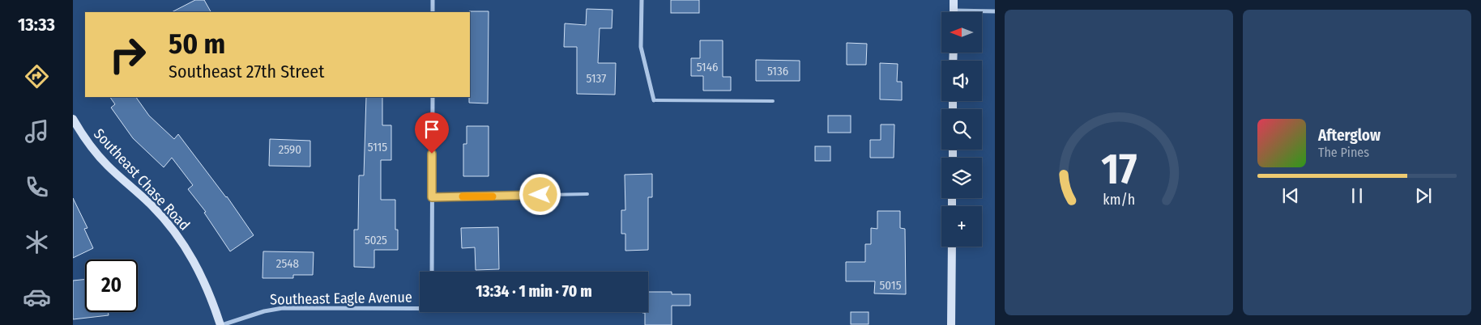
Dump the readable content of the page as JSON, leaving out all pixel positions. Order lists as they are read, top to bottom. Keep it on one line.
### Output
{"streets":{"street":["Southeast Chase Road","Southeast Eagle Avenue"]},"crossings":[["Southeast Chase Road","Southeast Eagle Avenue"]],"house_numbers":["5146","5136","5137","5115","2590","5025","2548","5015"],"north":"left","page":{"tabs":"13:33","map_buttons":"+","turn":["50 m","Southeast 27th Street"],"song":["Afterglow","The Pines"],"limit":"20","trip":"13:34 · 1 min · 70 m","gauge":["17","km/h"]}}
